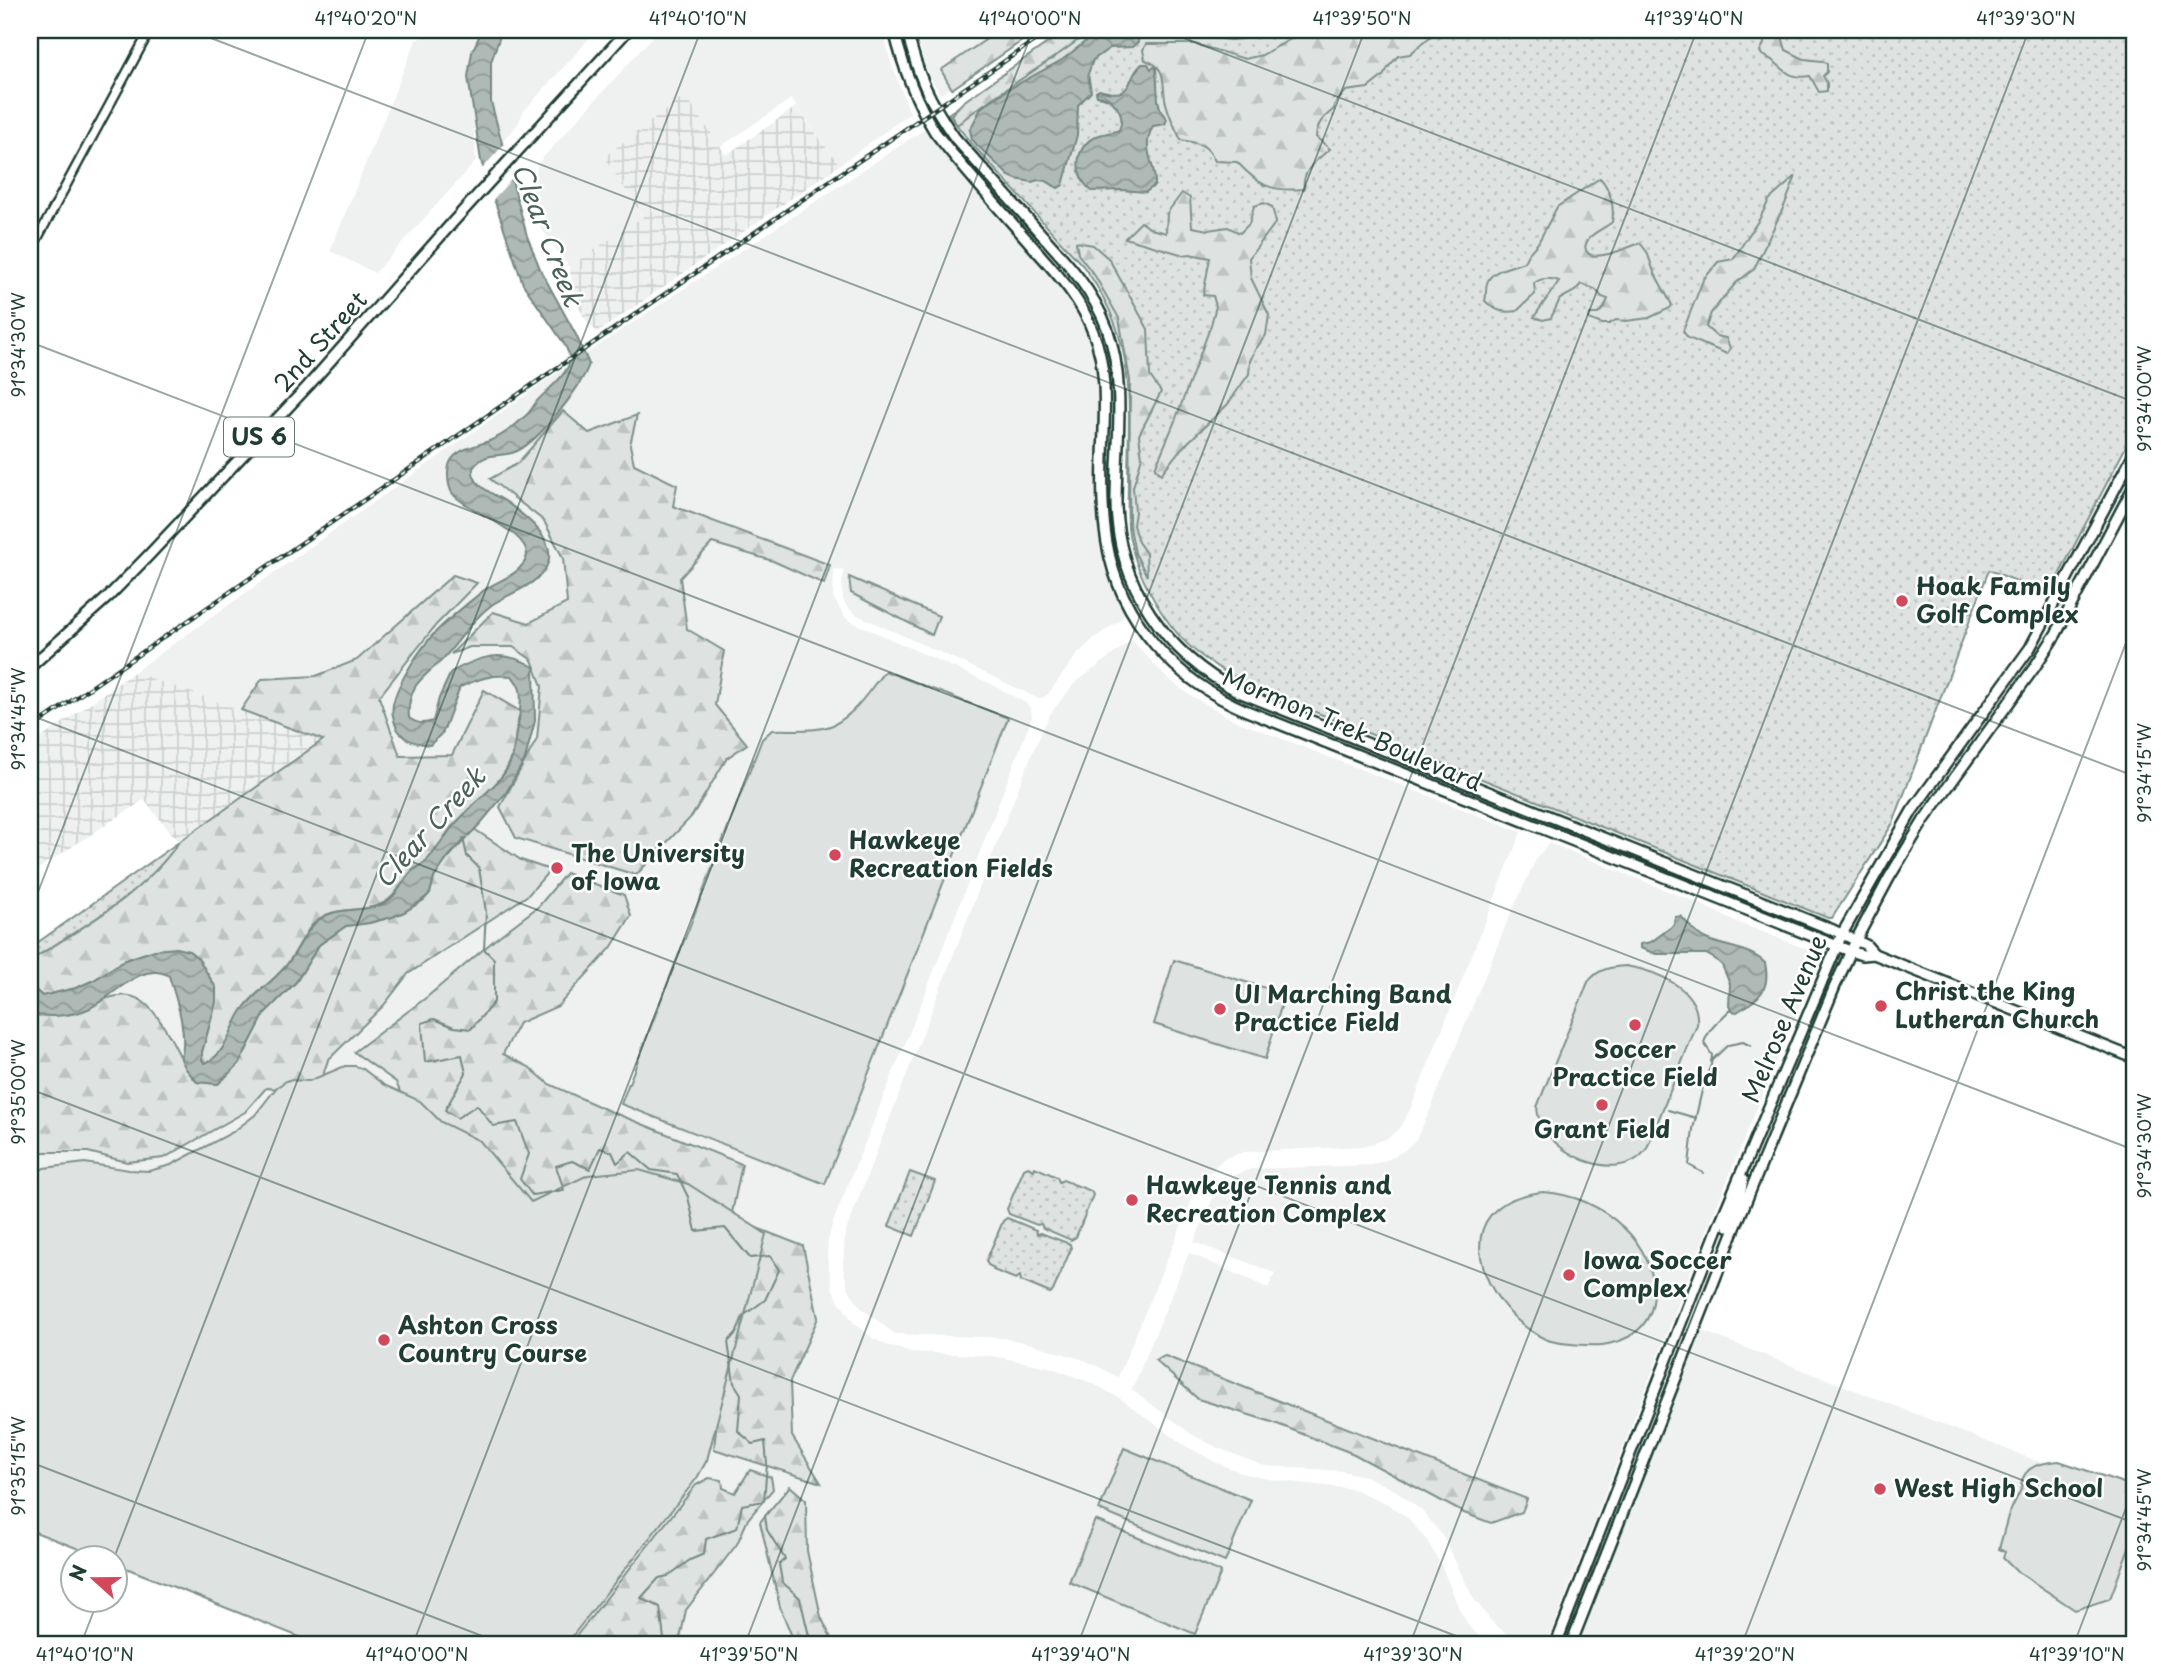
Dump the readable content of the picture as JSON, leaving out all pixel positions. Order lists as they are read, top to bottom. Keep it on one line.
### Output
{"streets":{"main road":["2nd Street","US 6","Mormon Trek Boulevard","Melrose Avenue"]},"crossings":[["Mormon Trek Boulevard","Melrose Avenue"]],"water":["Clear Creek"],"places":["Hoak Family Golf Complex","Hawkeye Recreation Fields","The University of Iowa","Christ the King Lutheran Church","UI Marching Band Practice Field","Soccer Practice Field","Grant Field","Hawkeye Tennis and Recreation Complex","Iowa Soccer Complex","Ashton Cross Country Course","West High School"],"north":"left","coordinates":["41°40'20\"N","41°40'10\"N","41°40'00\"N","41°39'50\"N","41°39'40\"N","41°39'30\"N","91°34'30\"W","91°34'00\"W","91°34'45\"W","91°34'15\"W","91°35'00\"W","91°35'15\"W","41°39'20\"N","41°39'10\"N"]}
